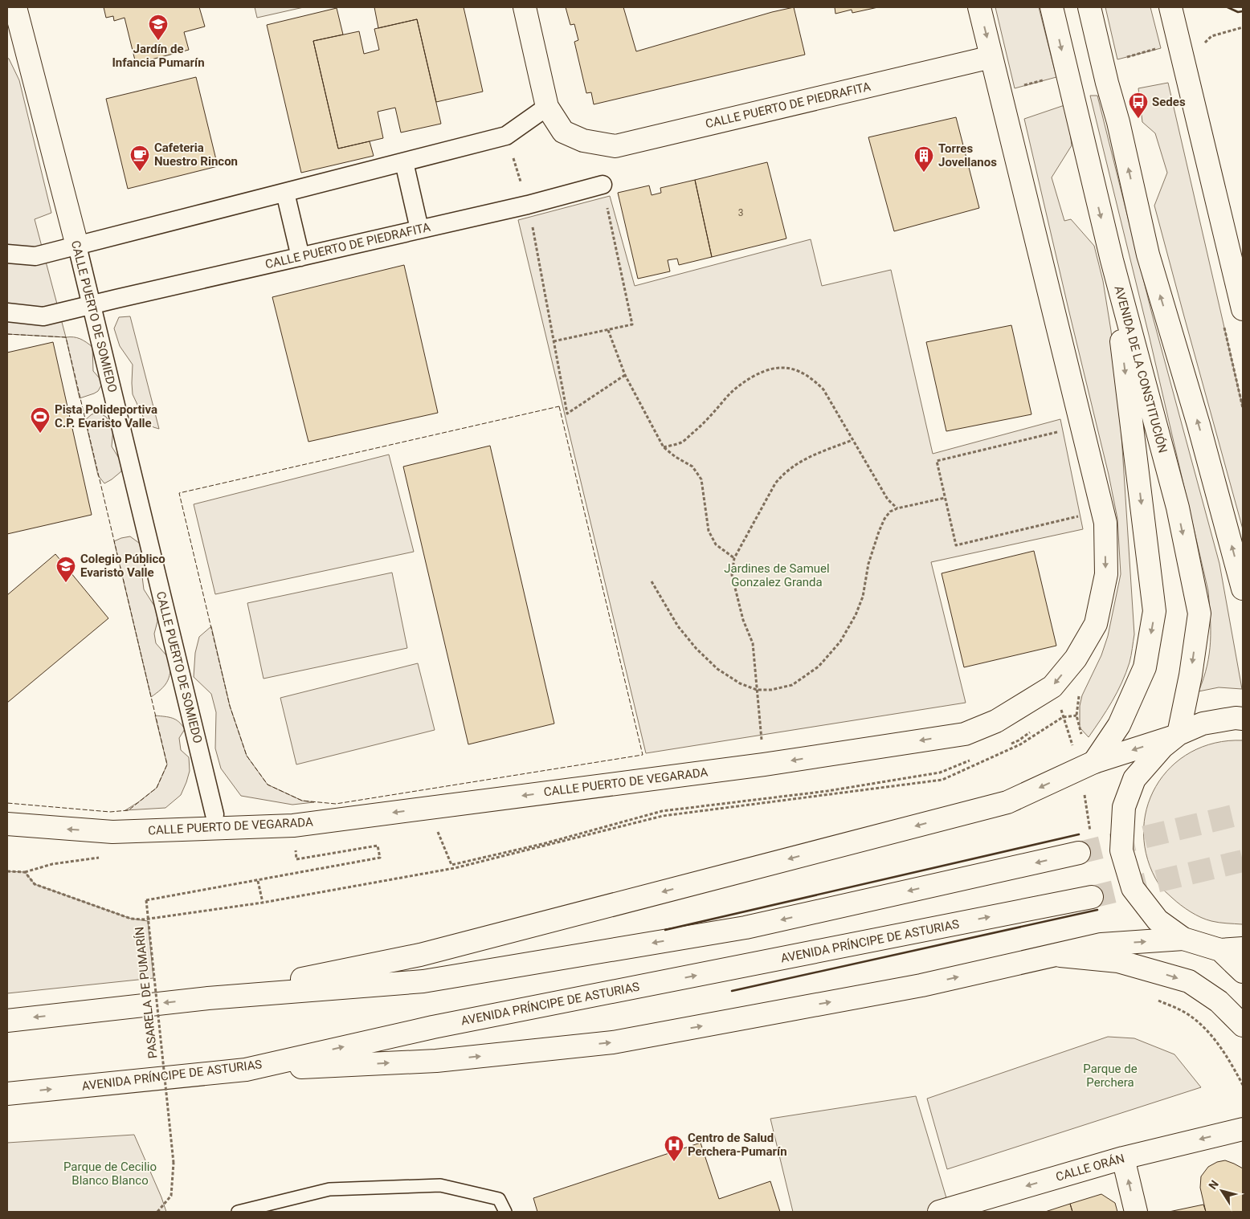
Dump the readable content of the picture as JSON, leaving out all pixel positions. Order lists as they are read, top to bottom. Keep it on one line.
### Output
{"streets":{"main road":["CALLE PUERTO DE PIEDRAFITA","CALLE PUERTO DE SOMIEDO","AVENIDA DE LA CONSTITUCIÓN","CALLE PUERTO DE VEGARADA","AVENIDA PRÍNCIPE DE ASTURIAS","CALLE ORÁN"],"path":["PASARELA DE PUMARÍN"]},"crossings":[["CALLE PUERTO DE PIEDRAFITA","CALLE PUERTO DE SOMIEDO"]],"one_way":["CALLE ORÁN"],"parks":["Jardines de Samuel Gonzalez Granda","Parque de Perchera","Parque de Cecilio Blanco Blanco"],"places":{"school or university":["Jardín de Infancia Pumarín","Colegio Público Evaristo Valle"],"bus stop":["Sedes"],"cafe":["Cafeteria Nuestro Rincon"],"building":["Torres Jovellanos"],"sports":["Pista Polideportiva C.P. Evaristo Valle"],"hospital":["Centro de Salud Perchera-Pumarín"]},"house_numbers":["3"],"north":"top left"}
